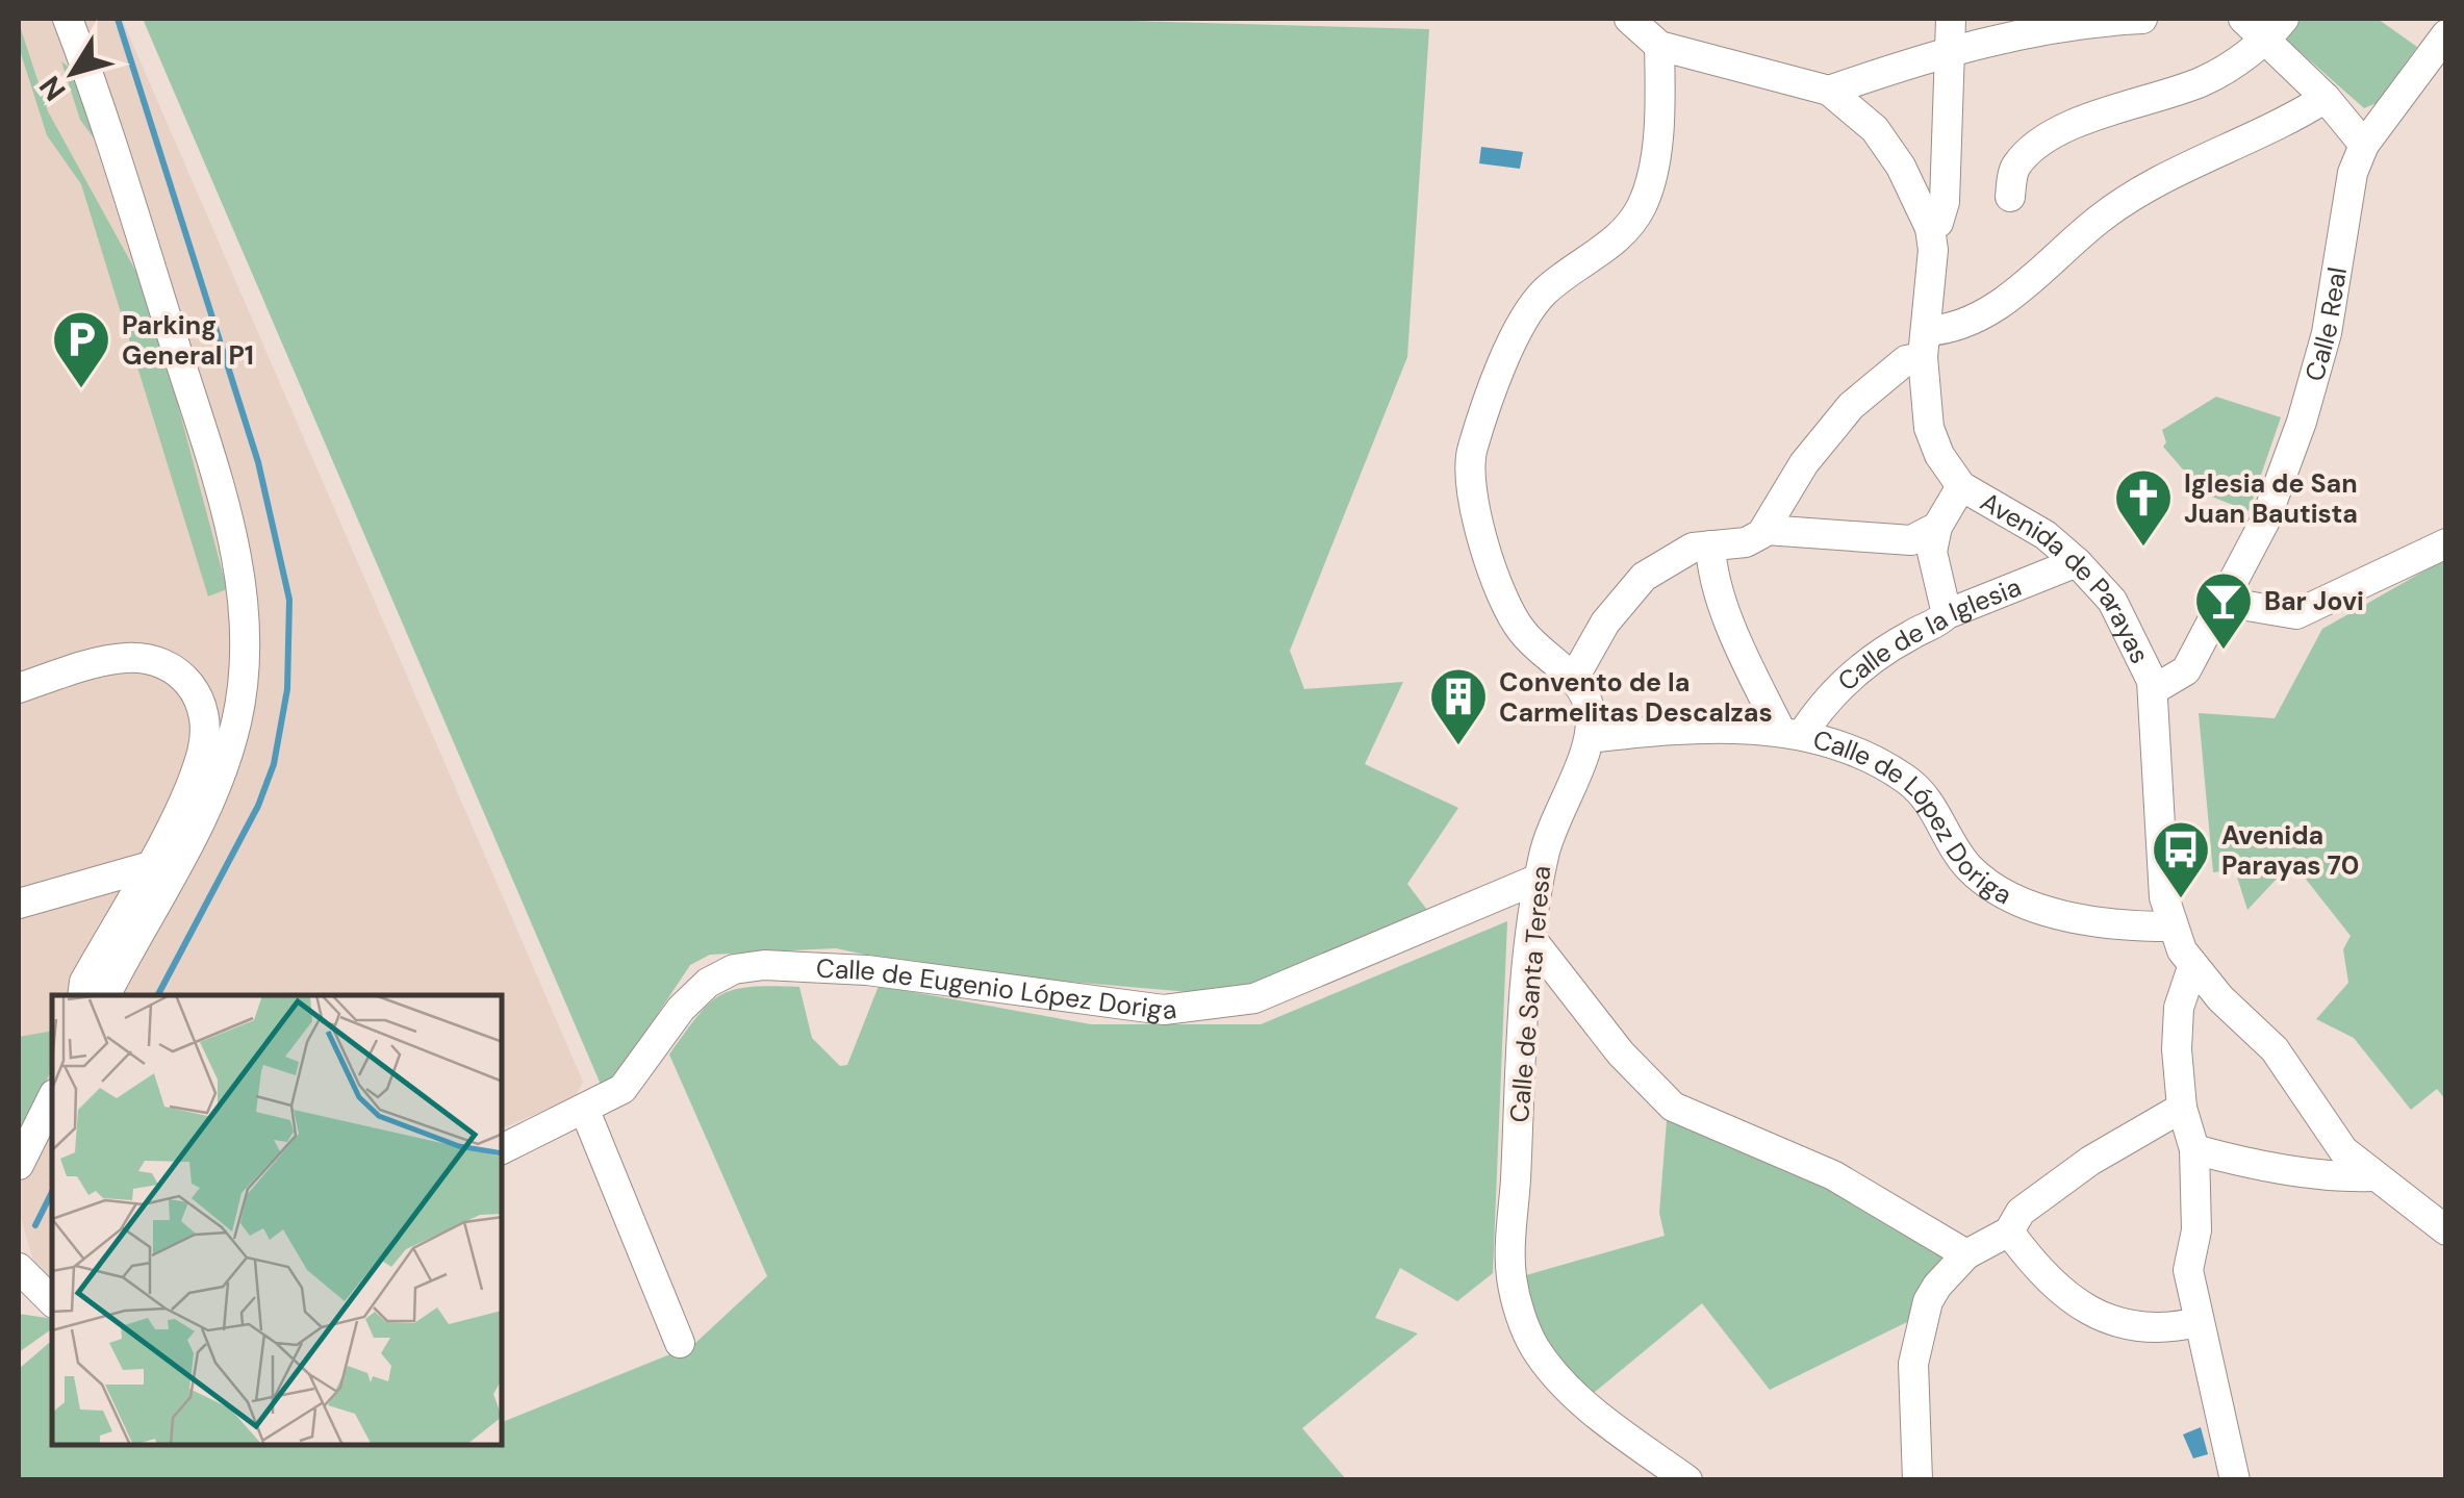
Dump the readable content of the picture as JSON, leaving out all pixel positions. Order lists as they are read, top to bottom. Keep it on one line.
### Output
{"streets":{"street":["Calle Real","Avenida de Parayas","Calle de la Iglesia","Calle de López Doriga","Calle de Eugenio López Doriga","Calle de Santa Teresa"]},"crossings":[["Calle Real","Avenida de Parayas"],["Avenida de Parayas","Calle de la Iglesia"],["Avenida de Parayas","Calle de López Doriga"],["Calle de la Iglesia","Calle de López Doriga"],["Calle de López Doriga","Calle de Santa Teresa"],["Calle de Eugenio López Doriga","Calle de Santa Teresa"]],"places":{"parking":["Parking General P1"],"church":["Iglesia de San Juan Bautista"],"bar":["Bar Jovi"],"building":["Convento de la Carmelitas Descalzas"],"bus stop":["Avenida Parayas 70"]},"north":"bottom left"}
